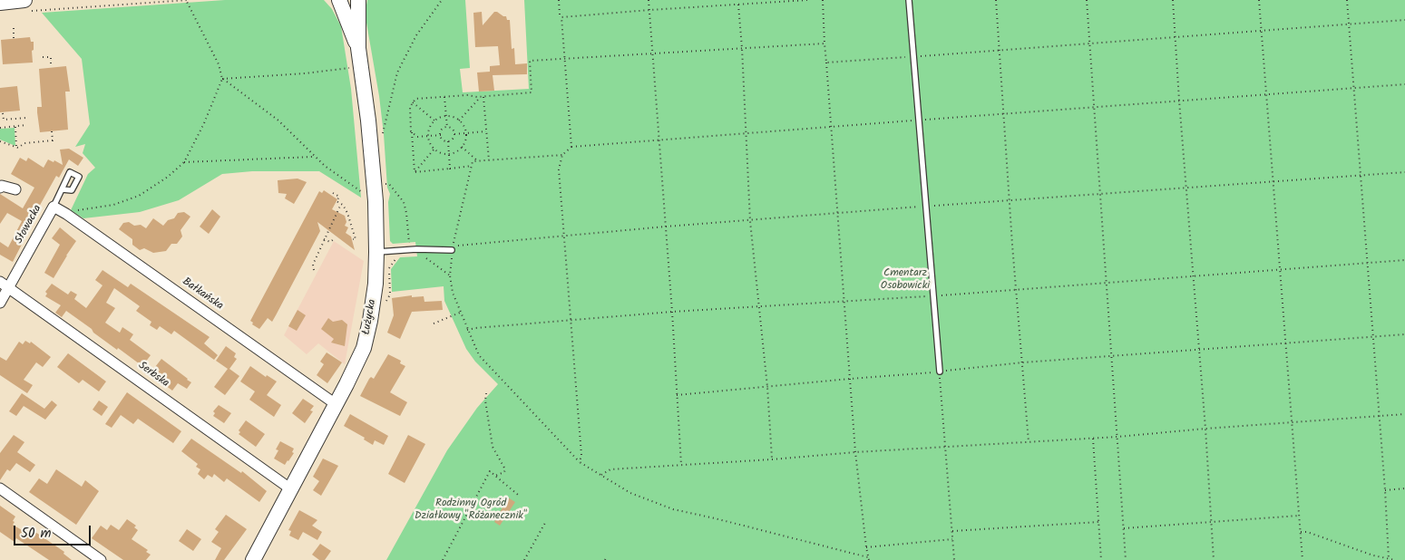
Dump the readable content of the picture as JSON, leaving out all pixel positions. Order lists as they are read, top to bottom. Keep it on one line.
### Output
{"streets":{"street":["Słowacka","Bałkańska","Łużycka","Serbska"]},"crossings":[["Słowacka","Bałkańska"],["Słowacka","Serbska"],["Bałkańska","Łużycka"],["Łużycka","Serbska"]],"parks":["Cmentarz Osobowicki","Rodzinny Ogród Działkowy \"Różanecznik\""],"scale_bar":"50 m"}
